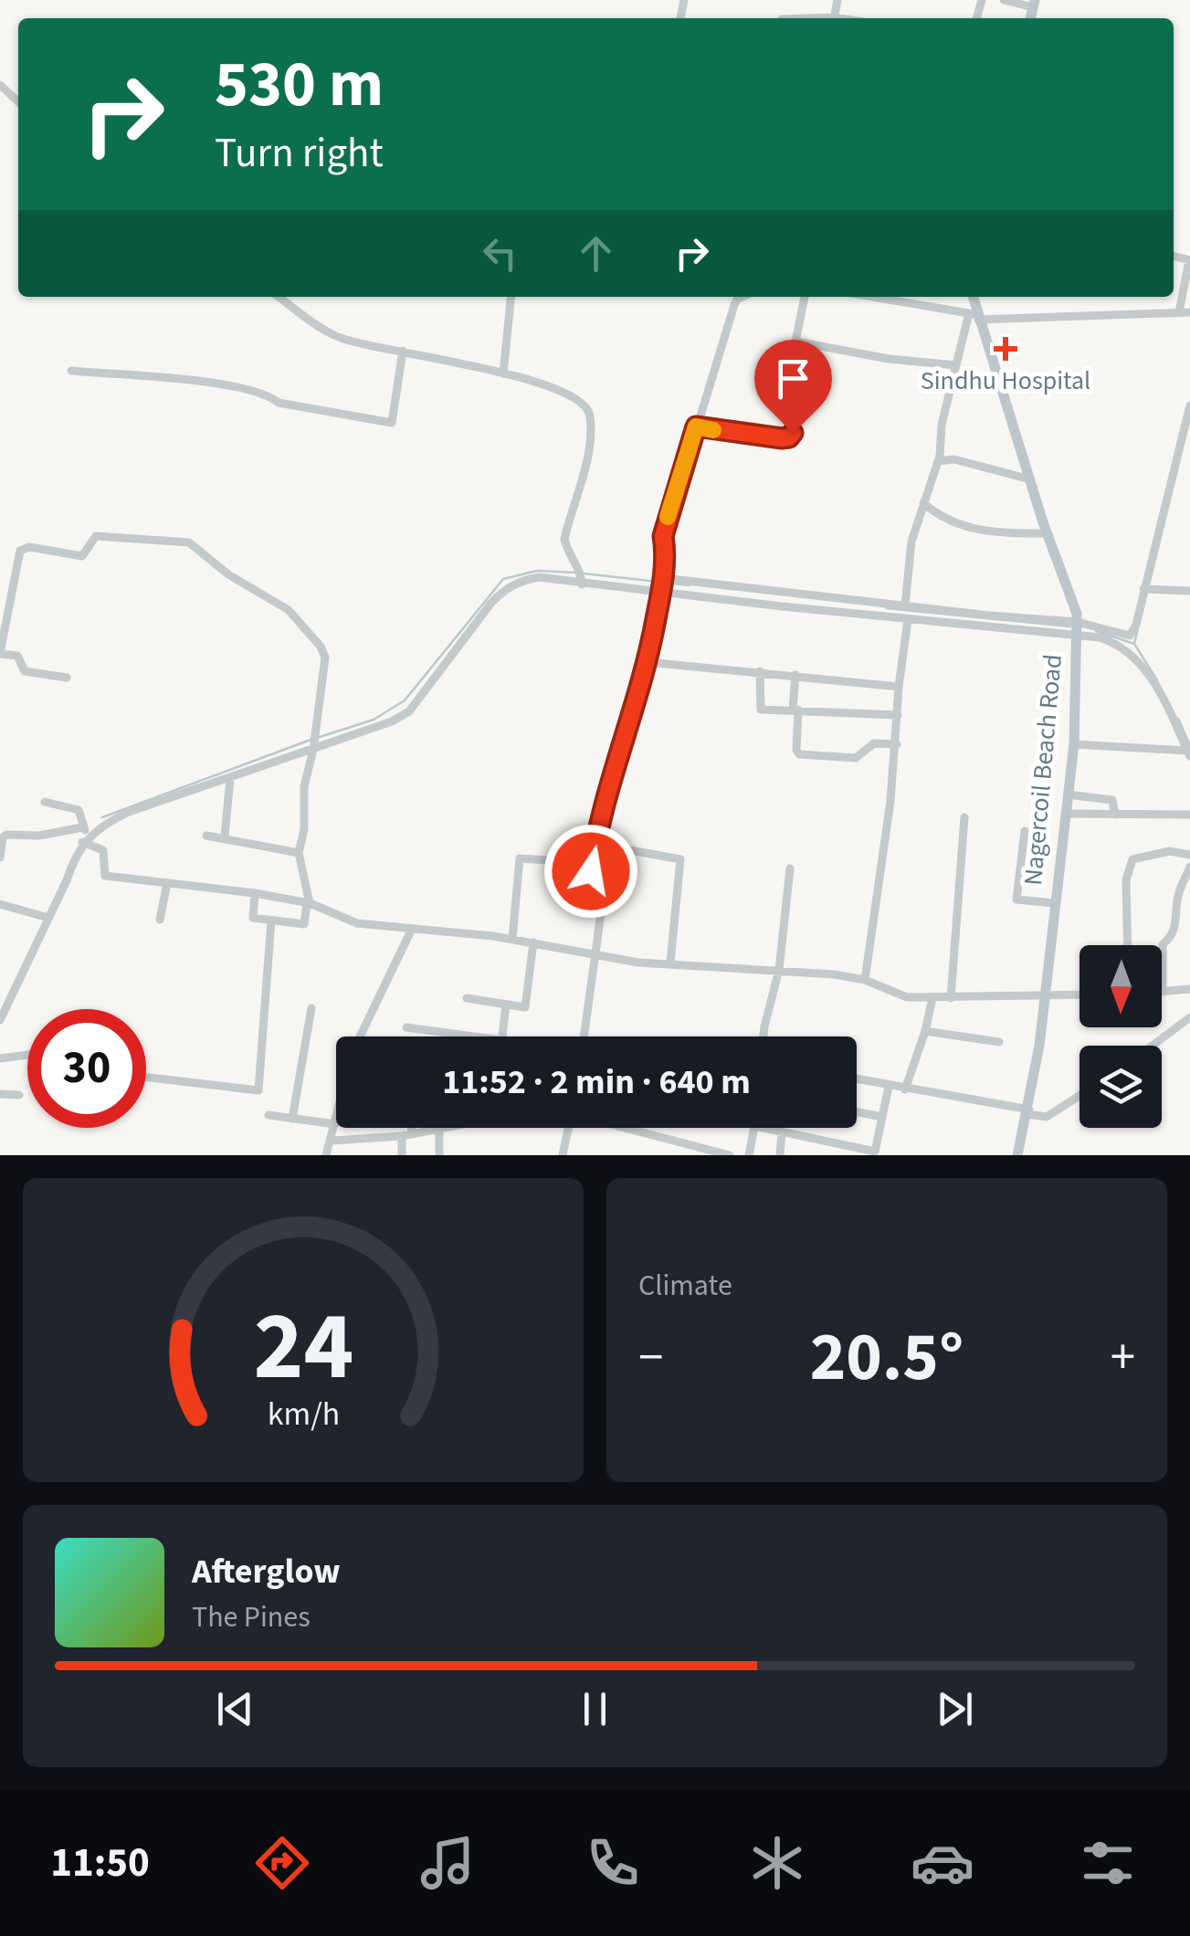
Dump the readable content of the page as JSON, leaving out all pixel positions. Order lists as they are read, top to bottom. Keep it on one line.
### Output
{"streets":{"main road":["Nagercoil Beach Road"]},"places":{"health":["Sindhu Hospital"]},"north":"bottom","page":{"turn":["530 m","Turn right"],"limit":"30","trip":"11:52 · 2 min · 640 m","tile":"Climate","heat":["−","20.5°","+"],"song":["Afterglow","The Pines"],"tabs":"11:50","gauge":["24","km/h"]}}
